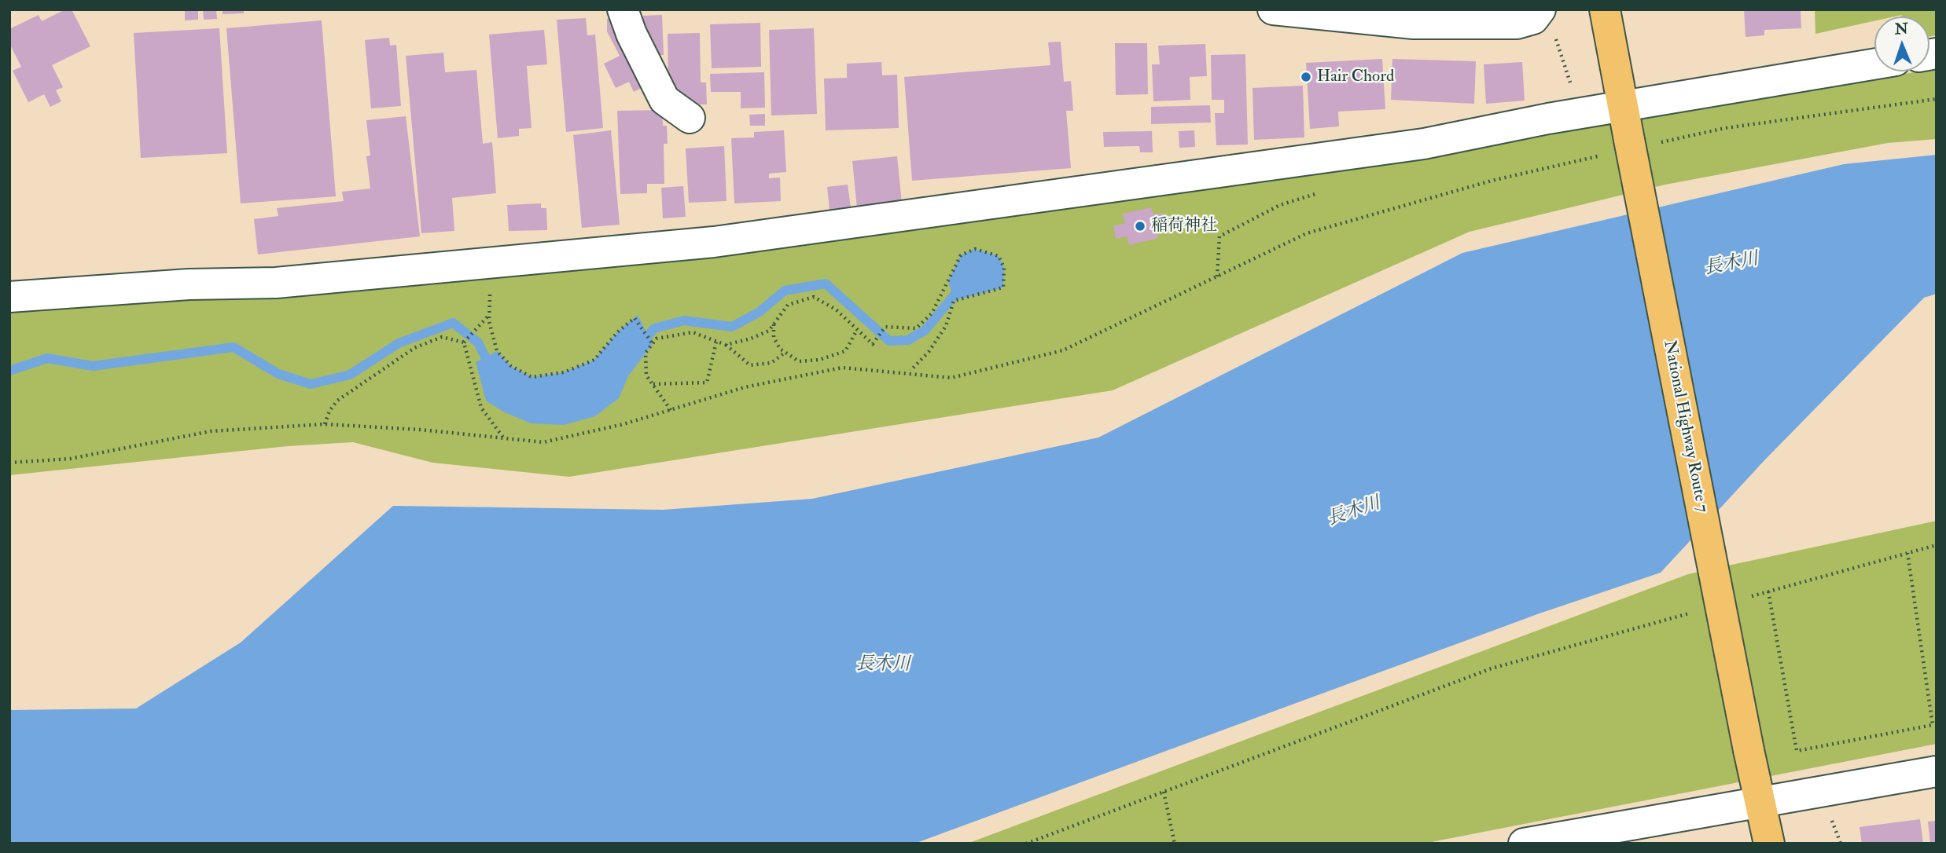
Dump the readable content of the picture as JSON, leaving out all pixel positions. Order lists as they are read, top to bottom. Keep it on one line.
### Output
{"streets":{"highway":["National Highway Route 7"]},"water":["長木川"],"places":["Hair Chord","稲荷神社"],"north":"top"}
